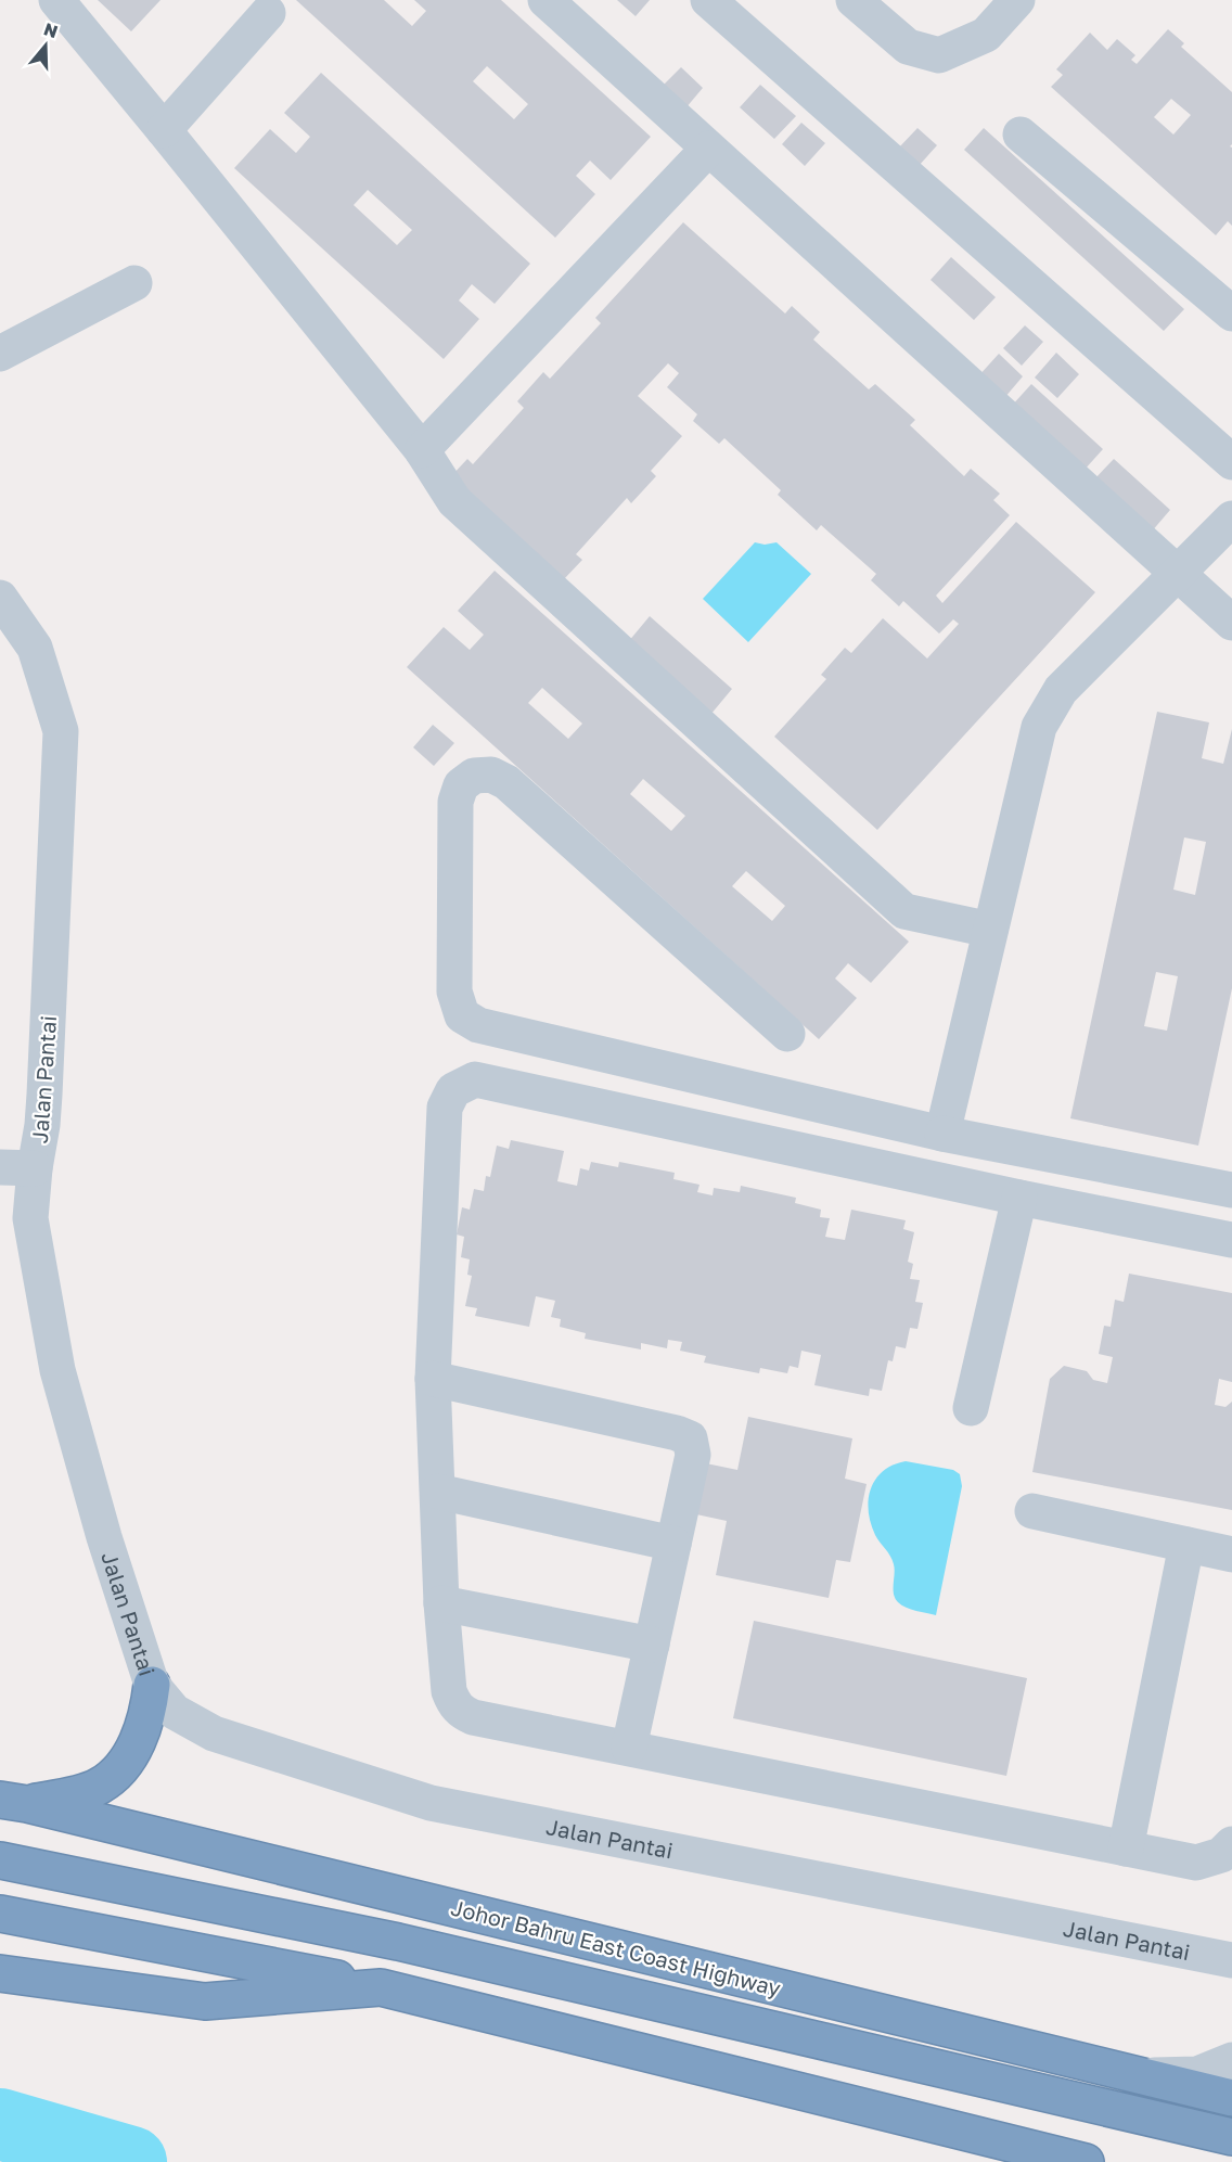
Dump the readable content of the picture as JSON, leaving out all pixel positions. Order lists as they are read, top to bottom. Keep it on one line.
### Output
{"streets":{"highway":["Johor Bahru East Coast Highway"],"street":["Jalan Pantai"]},"north":"top"}
